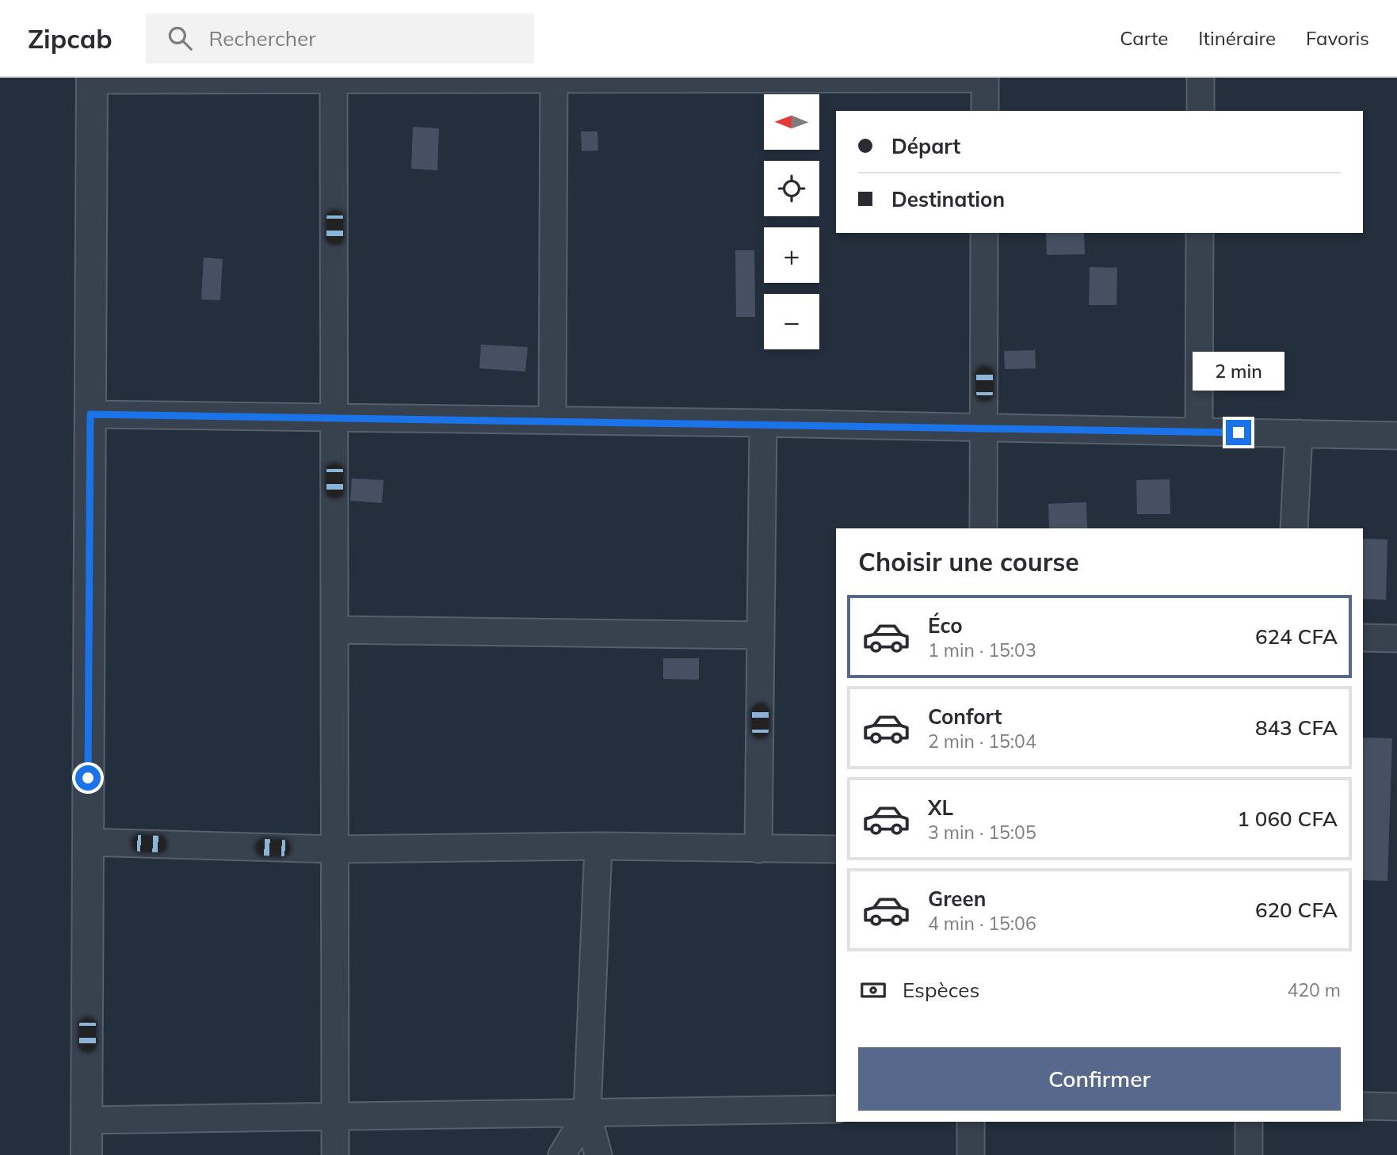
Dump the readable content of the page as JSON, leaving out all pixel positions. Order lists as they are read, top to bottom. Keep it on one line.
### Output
{"north":"left","page":{"header":"Zipcab","search":"Rechercher","nav":["Carte","Itinéraire","Favoris"],"map_buttons":["+","−"],"banner":["Départ","Destination"],"bubble":"2 min","heading":"Choisir une course","list":[{"name":"Éco","note":"1 min · 15:03","value":"624 CFA"},{"name":"Confort","note":"2 min · 15:04","value":"843 CFA"},{"name":"XL","note":"3 min · 15:05","value":"1 060 CFA"},{"name":"Green","note":"4 min · 15:06","value":"620 CFA"}],"pay":["Espèces","420 m"],"buttons":"Confirmer"}}
